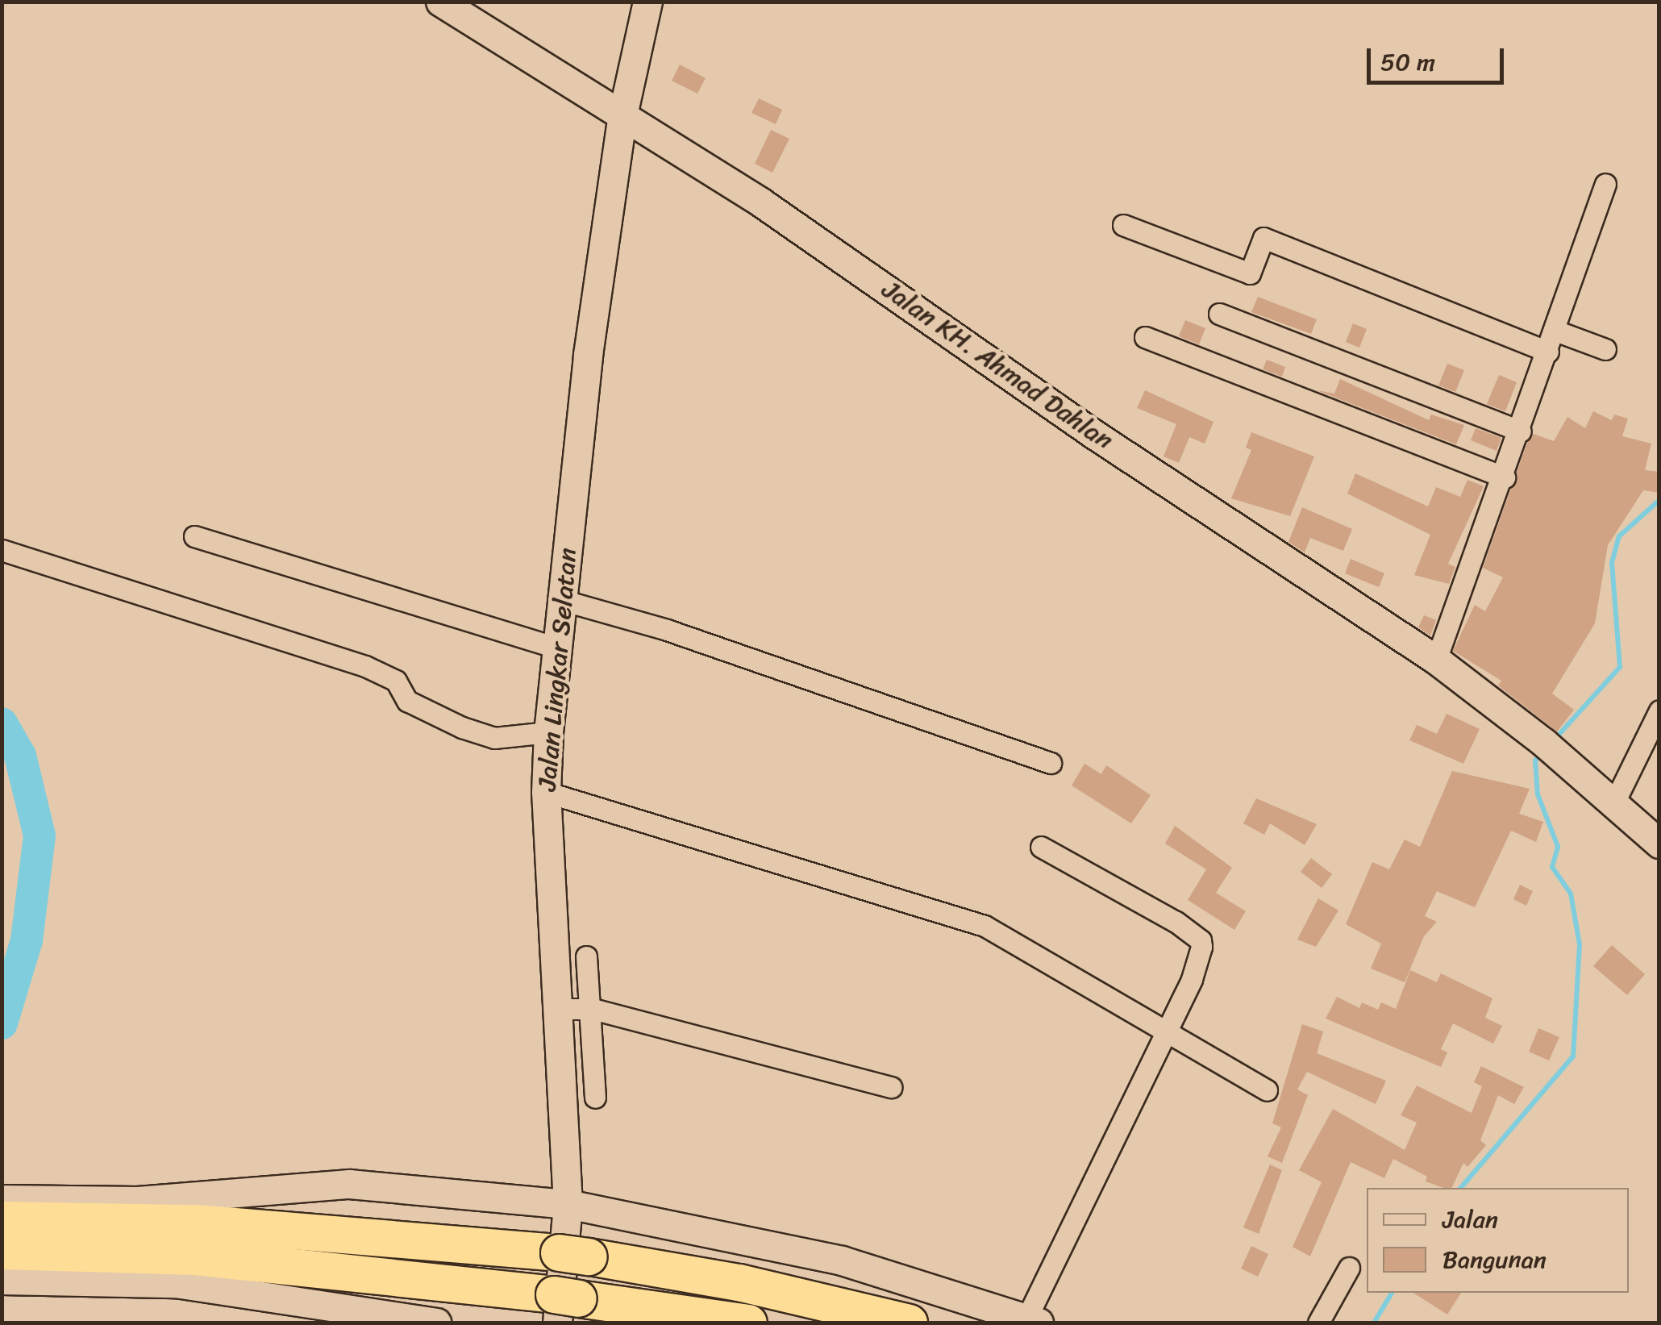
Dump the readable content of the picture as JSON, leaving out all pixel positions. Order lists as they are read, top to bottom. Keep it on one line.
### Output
{"streets":{"street":["Jalan KH. Ahmad Dahlan","Jalan Lingkar Selatan"]},"crossings":[["Jalan KH. Ahmad Dahlan","Jalan Lingkar Selatan"]],"legend":["Jalan","Bangunan"],"scale_bar":"50 m"}
